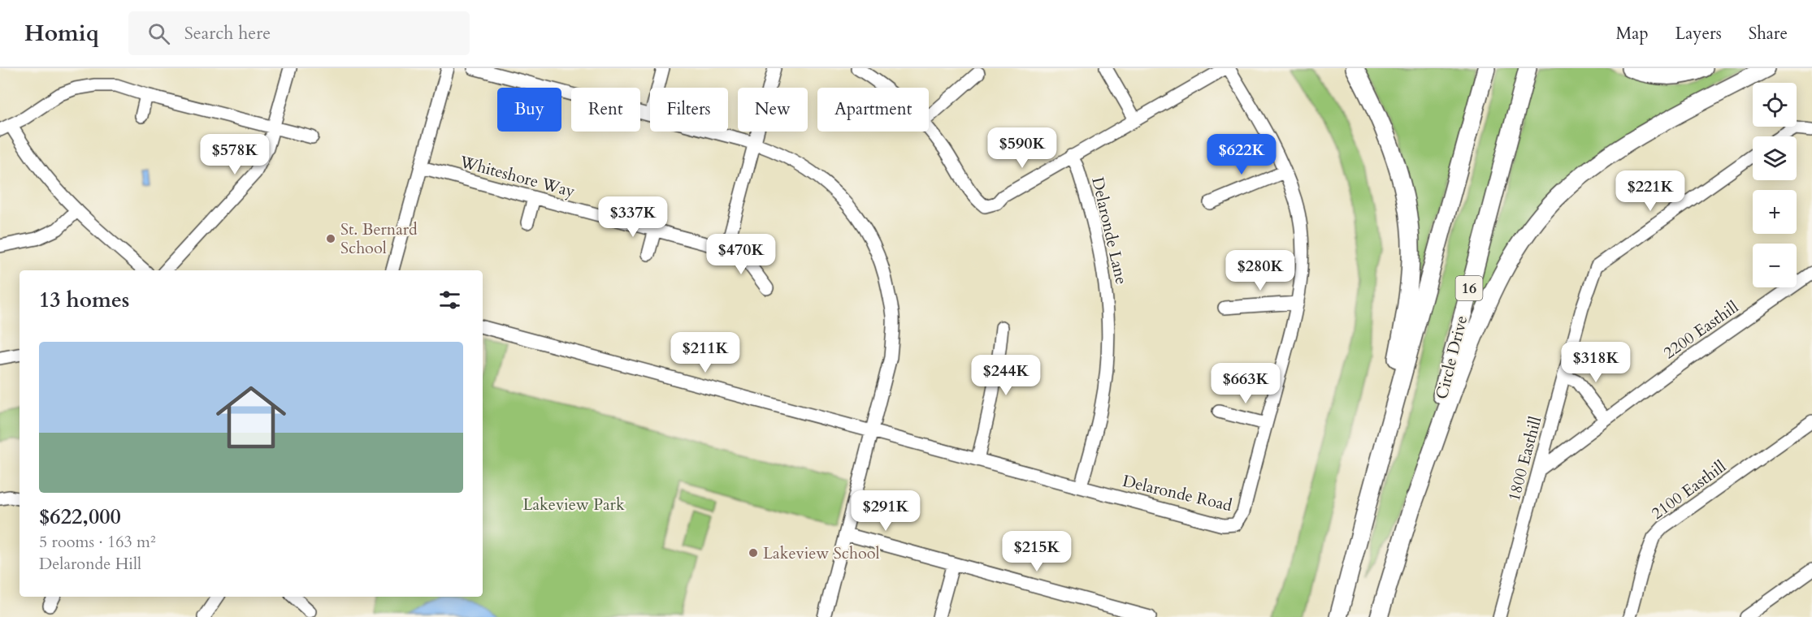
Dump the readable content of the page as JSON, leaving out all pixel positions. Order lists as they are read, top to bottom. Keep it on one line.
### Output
{"streets":{"highway":["16","Circle Drive"],"street":["Whiteshore Way","Delaronde Lane","2200 Easthill","1800 Easthill","2100 Easthill","Delaronde Road"]},"crossings":[["Delaronde Lane","Delaronde Road"],["2200 Easthill","1800 Easthill"]],"parks":["Lakeview Park"],"places":["St. Bernard School","Lakeview School"],"page":{"header":"Homiq","search":"Search here","nav":["Map","Layers","Share"],"map_buttons":["+","−"],"chip":["Buy","Rent","Filters","New","Apartment"],"price":["$590K","$578K","$622K","$221K","$337K","$470K","$280K","$211K","$318K","$244K","$663K","$291K","$215K"],"heading":"13 homes","list":[{"name":"$622,000","note":"5 rooms · 163 m² · Delaronde Hill"}]}}
